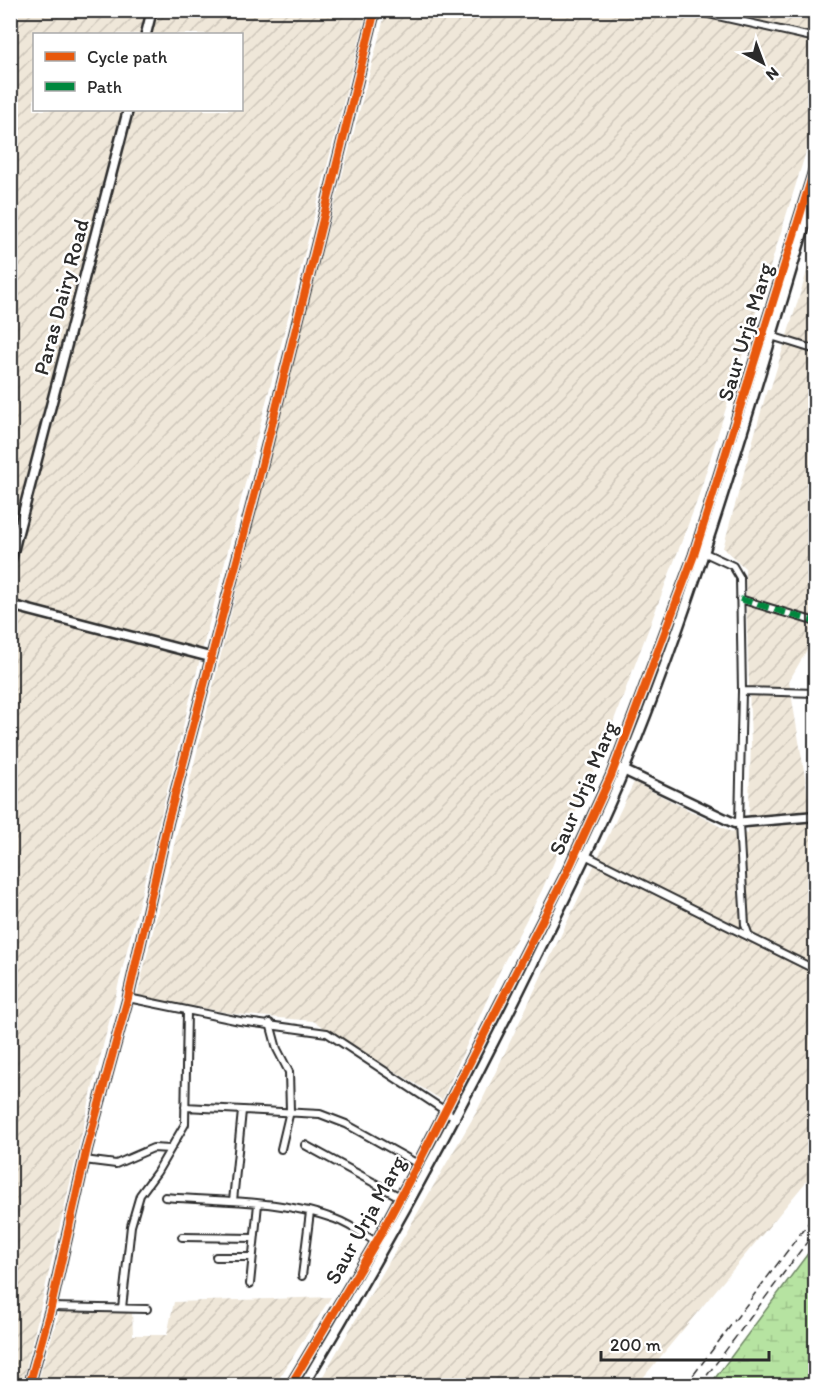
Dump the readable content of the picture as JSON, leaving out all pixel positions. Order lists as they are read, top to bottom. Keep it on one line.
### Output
{"streets":{"street":["Paras Dairy Road","Saur Urja Marg"]},"legend":["Cycle path","Path"],"scale_bar":"200 m","north":"bottom right"}
